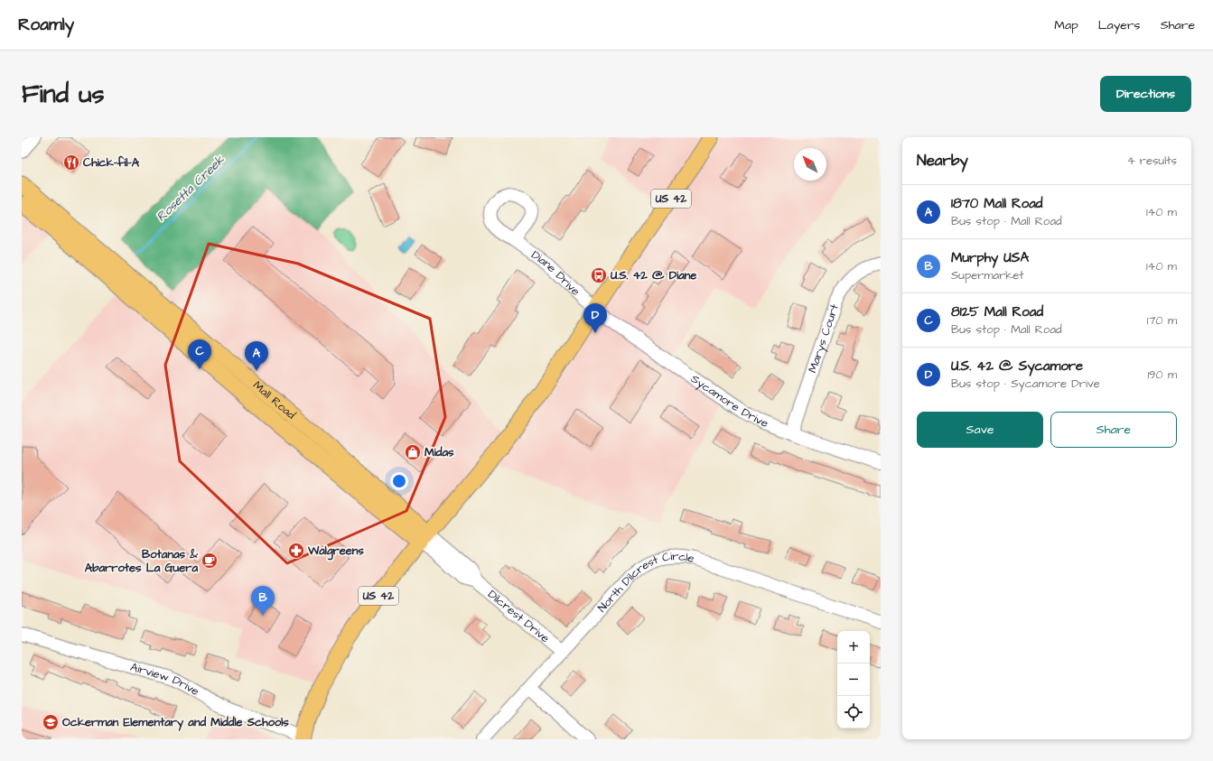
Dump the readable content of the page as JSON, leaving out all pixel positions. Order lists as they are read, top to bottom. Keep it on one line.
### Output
{"streets":{"main road":["US 42","Mall Road"],"street":["Diane Drive","Marys Court","Sycamore Drive","North Dilcrest Circle","Dilcrest Drive","Airview Drive"]},"crossings":[["US 42","Diane Drive"],["US 42","Sycamore Drive"],["US 42","Mall Road"],["US 42","Dilcrest Drive"],["US 42","Airview Drive"],["Diane Drive","Sycamore Drive"],["Marys Court","Sycamore Drive"],["Mall Road","Dilcrest Drive"],["North Dilcrest Circle","Dilcrest Drive"]],"water":["Rosetta Creek"],"places":{"restaurant":["Chick-fil-A"],"bus stop":["U.S. 42 @ Diane"],"shop":["Midas"],"pharmacy":["Walgreens"],"cafe":["Botanas & Abarrotes La Guera"],"school or university":["Ockerman Elementary and Middle Schools"]},"north":"top left","page":{"header":"Roamly","nav":["Map","Layers","Share"],"buttons":["Directions",["Save","Share"]],"title":"Find us","heading":["Nearby","4 results"],"list":[{"mark":"A","name":"1870 Mall Road","note":"Bus stop · Mall Road","value":"140 m"},{"mark":"B","name":"Murphy USA","note":"Supermarket","value":"140 m"},{"mark":"C","name":"8125 Mall Road","note":"Bus stop · Mall Road","value":"170 m"},{"mark":"D","name":"U.S. 42 @ Sycamore","note":"Bus stop · Sycamore Drive","value":"190 m"}],"pins":["D","C","A","B"],"map_buttons":["+","−"]}}
